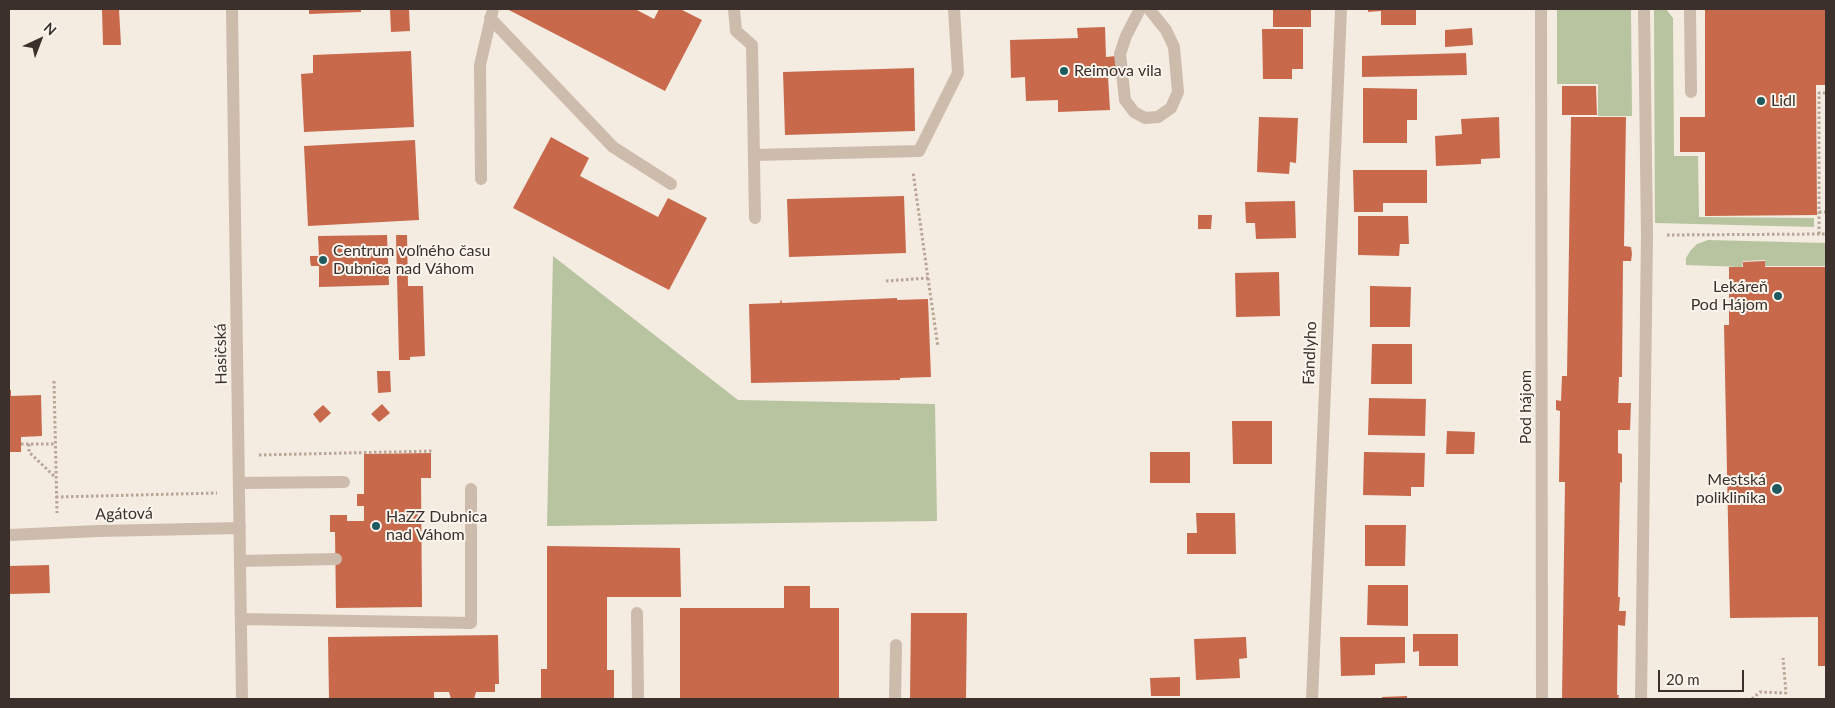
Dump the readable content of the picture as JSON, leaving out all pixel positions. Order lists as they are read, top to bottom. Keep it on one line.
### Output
{"streets":{"street":["Fándlyho","Hasičská","Pod hájom","Agátová"]},"crossings":[["Hasičská","Agátová"]],"places":["Reimova vila","Lidl","Centrum voľného času Dubnica nad Váhom","Lekáreň Pod Hájom","Mestská poliklinika","HaZZ Dubnica nad Váhom"],"scale_bar":"20 m","north":"top right"}
